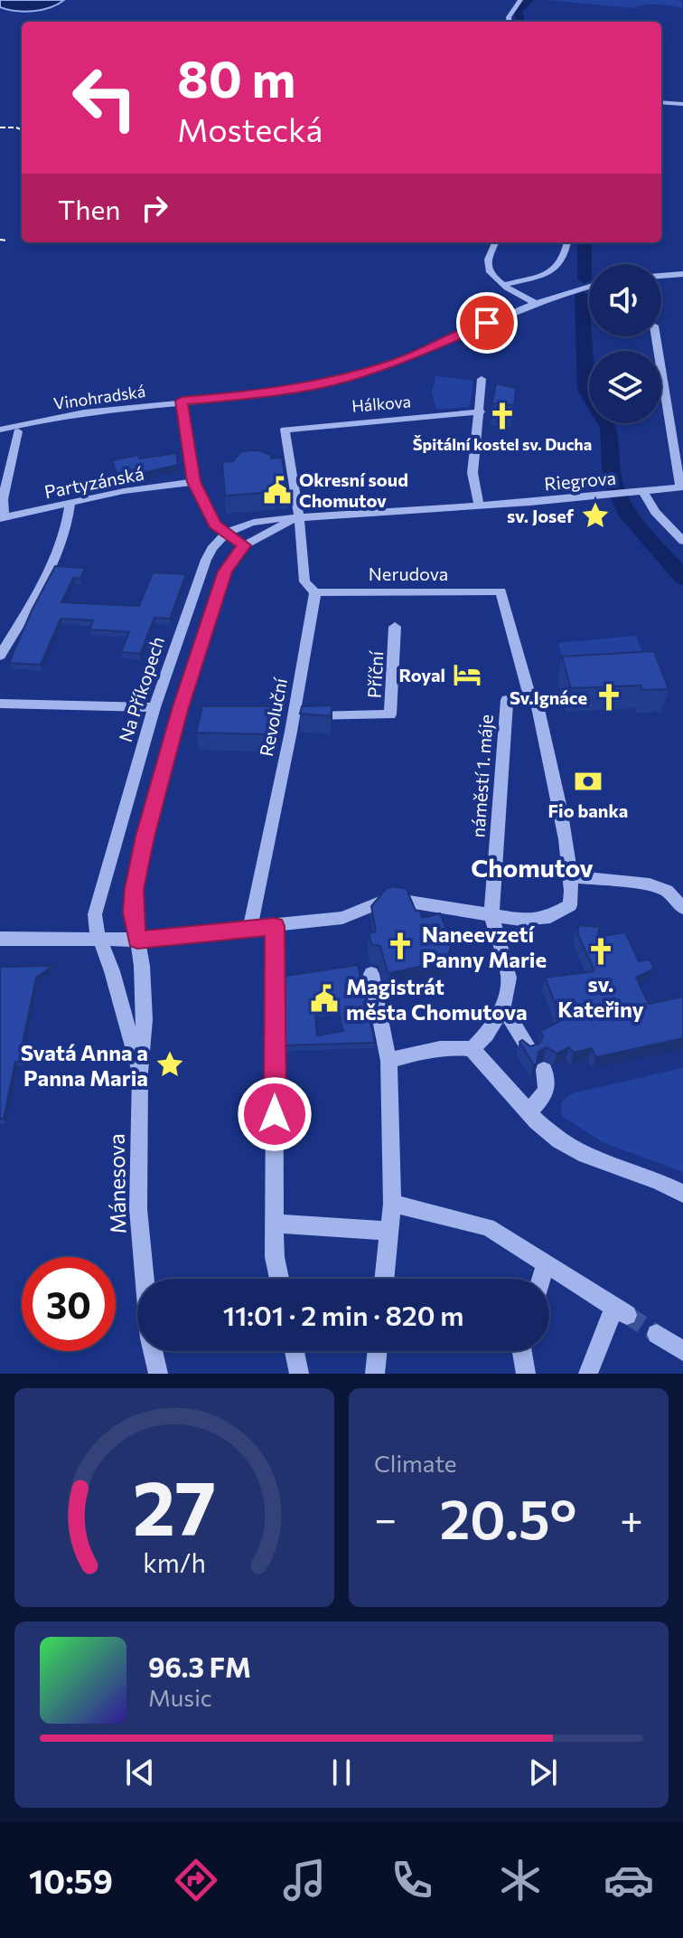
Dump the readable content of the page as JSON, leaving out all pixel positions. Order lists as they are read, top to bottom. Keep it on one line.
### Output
{"streets":{"street":["Vinohradská","Hálkova","Riegrova","Partyzánská","Nerudova","Příční","Na Příkopech","Revoluční","náměstí 1. máje","Mánesova"]},"crossings":[["Nerudova","Revoluční"],["Nerudova","náměstí 1. máje"],["Příční","Revoluční"],["Na Příkopech","Mánesova"]],"districts":["Chomutov"],"places":{"church":["Špitální kostel sv. Ducha","Sv.Ignáce","Naneevzetí Panny Marie","sv. Kateřiny"],"public building":["Okresní soud Chomutov","Magistrát města Chomutova"],"place":["sv. Josef","Svatá Anna a Panna Maria"],"hotel":["Royal"],"bank":["Fio banka"]},"page":{"turn":["80 m","Mostecká"],"then":"Then","limit":"30","trip":"11:01 · 2 min · 820 m","tile":"Climate","heat":["−","20.5°","+"],"song":["96.3 FM","Music"],"tabs":"10:59","gauge":["27","km/h"]}}
